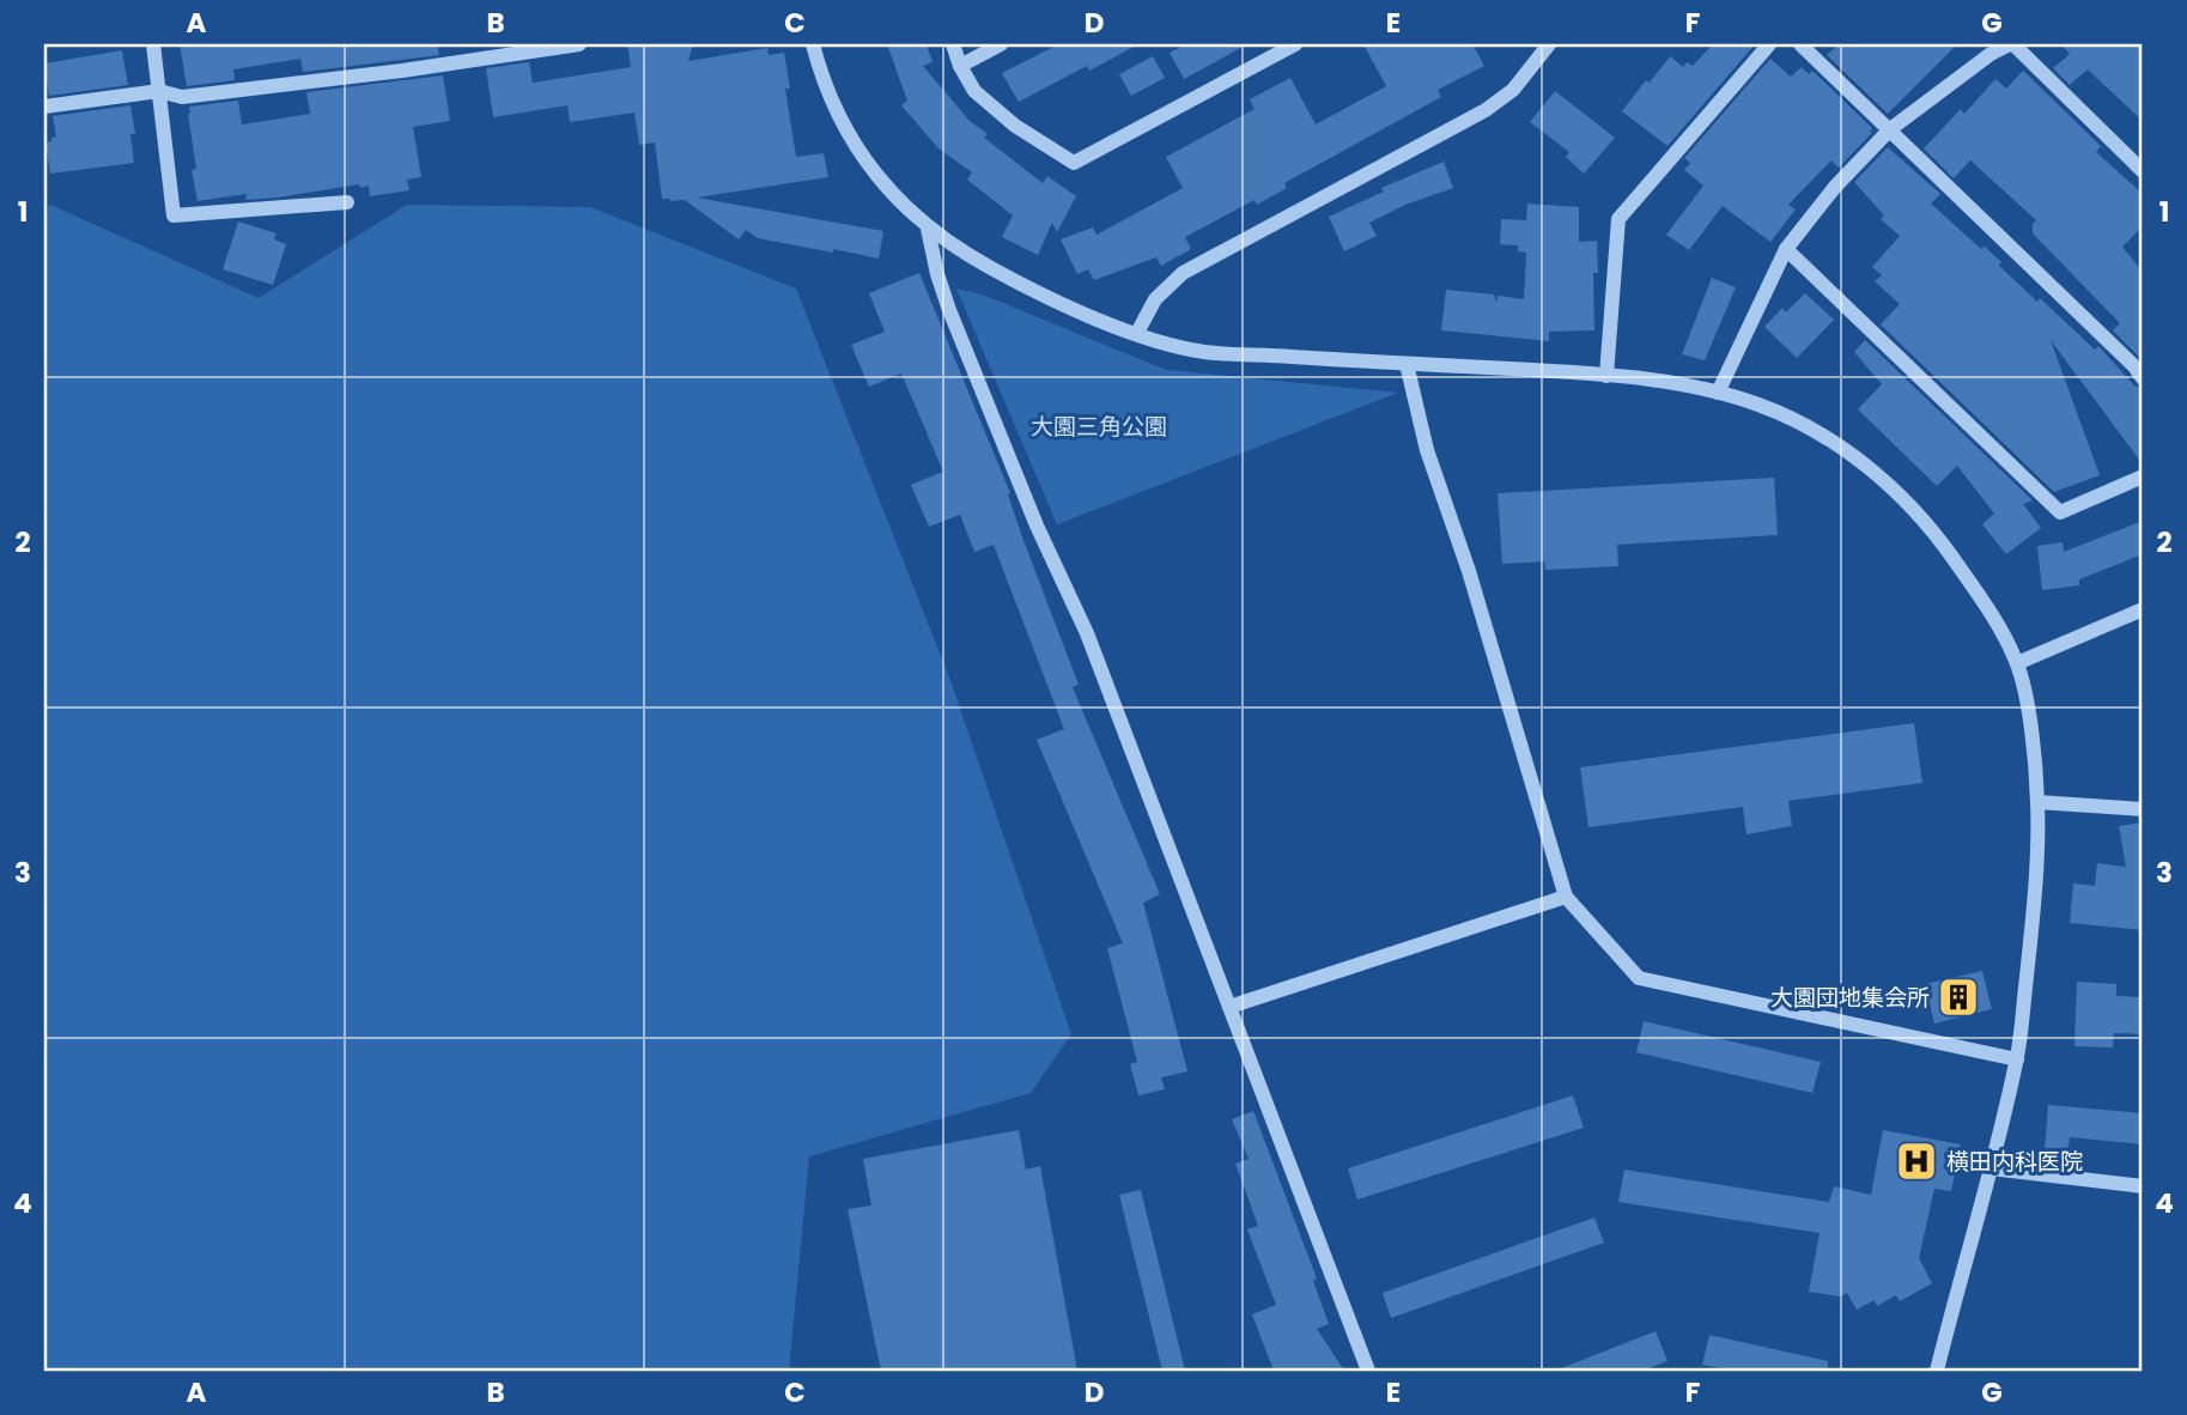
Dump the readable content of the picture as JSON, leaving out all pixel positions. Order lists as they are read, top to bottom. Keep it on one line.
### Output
{"parks":["大園三角公園"],"places":{"building":["大園団地集会所"],"hospital":["横田内科医院"]},"grid":{"columns":["A","B","C","D","E","F","G"],"rows":["1","2","3","4"]}}
